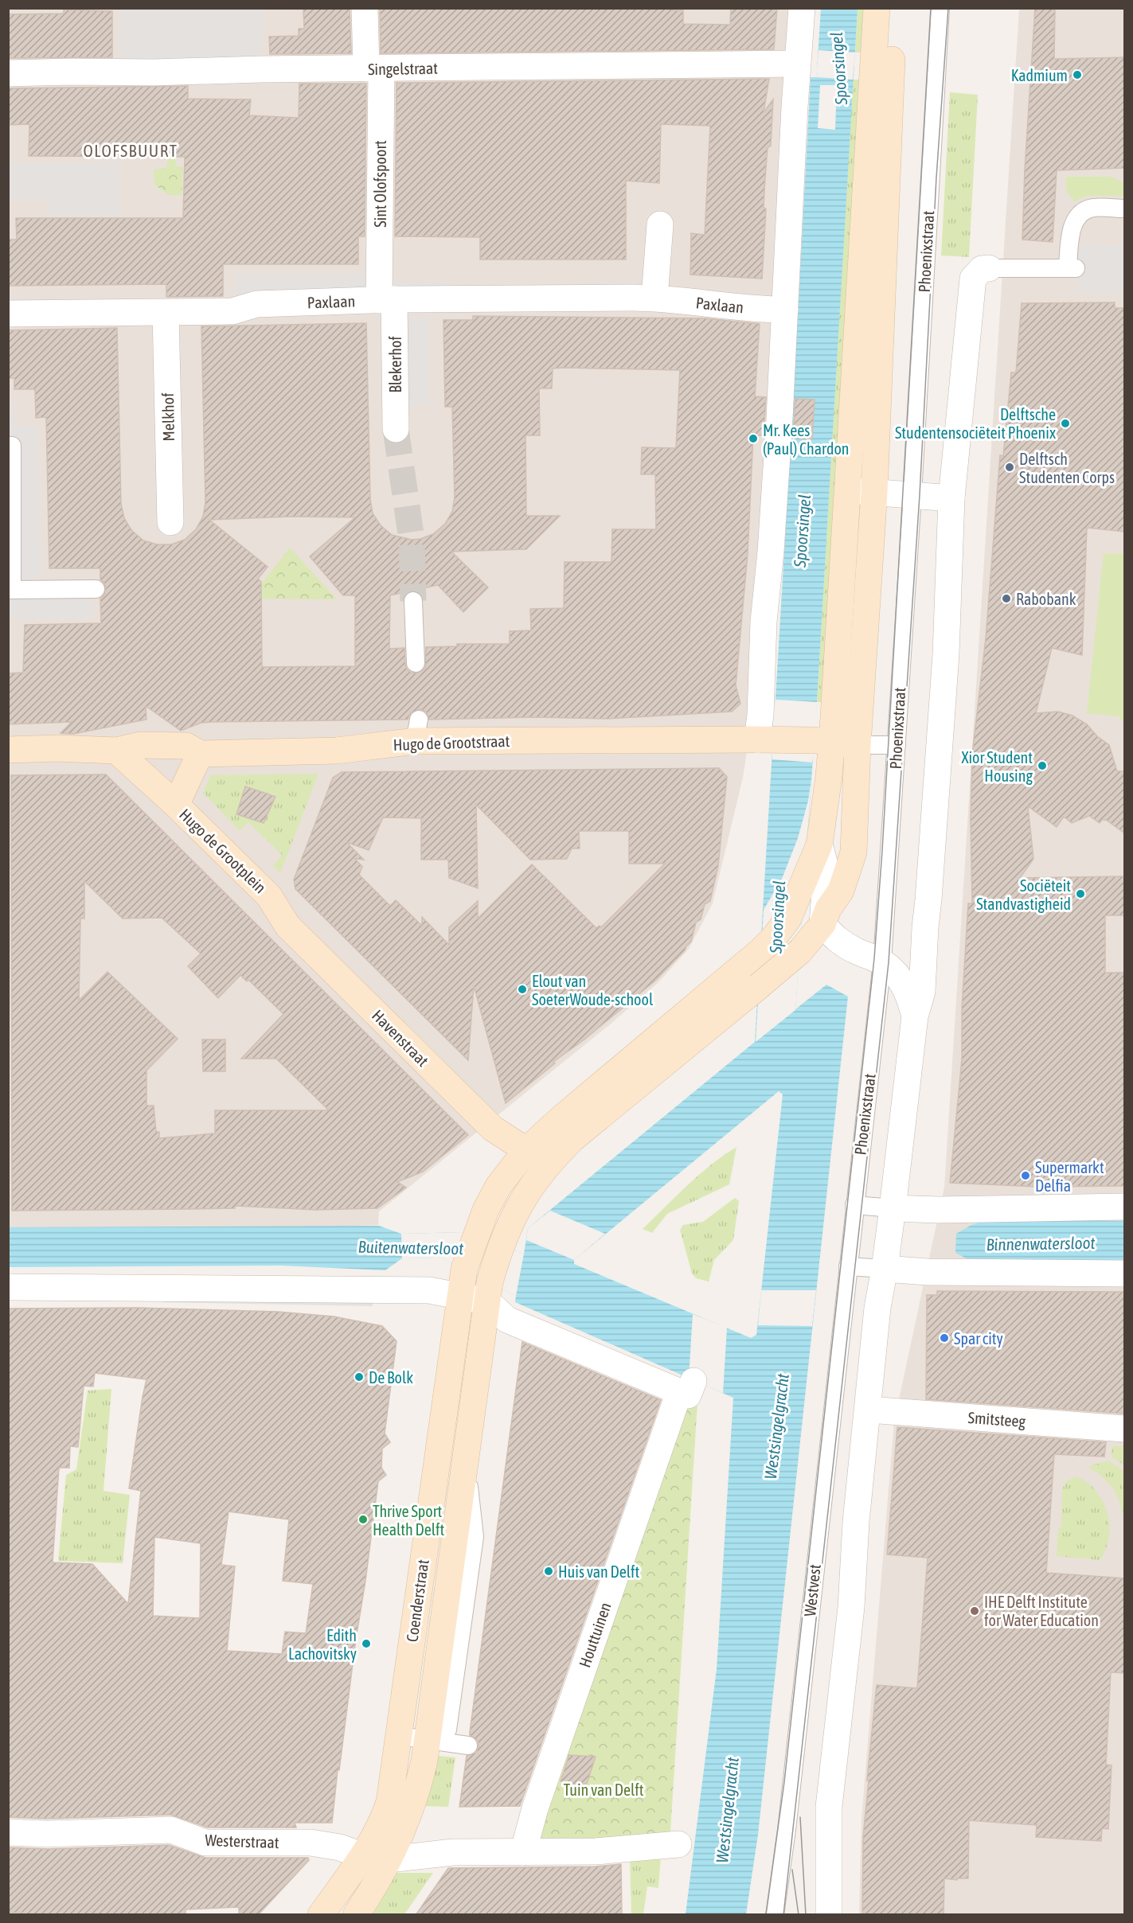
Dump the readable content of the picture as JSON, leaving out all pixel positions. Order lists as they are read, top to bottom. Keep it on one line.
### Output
{"streets":{"street":["Singelstraat","Sint Olofspoort","Paxlaan","Blekerhof","Melkhof","Hugo de Grootstraat","Hugo de Grootplein","Havenstraat","Smitsteeg","Coenderstraat","Houttuinen","Westerstraat"],"lane":["Phoenixstraat","Westvest"]},"crossings":[["Singelstraat","Sint Olofspoort"],["Sint Olofspoort","Paxlaan"],["Sint Olofspoort","Blekerhof"],["Phoenixstraat","Hugo de Grootstraat"],["Phoenixstraat","Westvest"],["Paxlaan","Blekerhof"],["Paxlaan","Melkhof"],["Hugo de Grootstraat","Hugo de Grootplein"],["Hugo de Grootplein","Havenstraat"],["Havenstraat","Coenderstraat"],["Coenderstraat","Houttuinen"],["Coenderstraat","Westerstraat"]],"districts":["OLOFSBUURT"],"water":["Spoorsingel","Binnenwatersloot","Buitenwatersloot","Westsingelgracht"],"parks":["Tuin van Delft"],"places":["Kadmium","Delftsche Studentensociëteit Phoenix","Mr. Kees (Paul) Chardon","Delftsch Studenten Corps","Rabobank","Xior Student Housing","Sociëteit Standvastigheid","Elout van SoeterWoude-school","Supermarkt Delfia","Spar city","De Bolk","Thrive Sport Health Delft","Huis van Delft","IHE Delft Institute for Water Education","Edith Lachovitsky"]}
